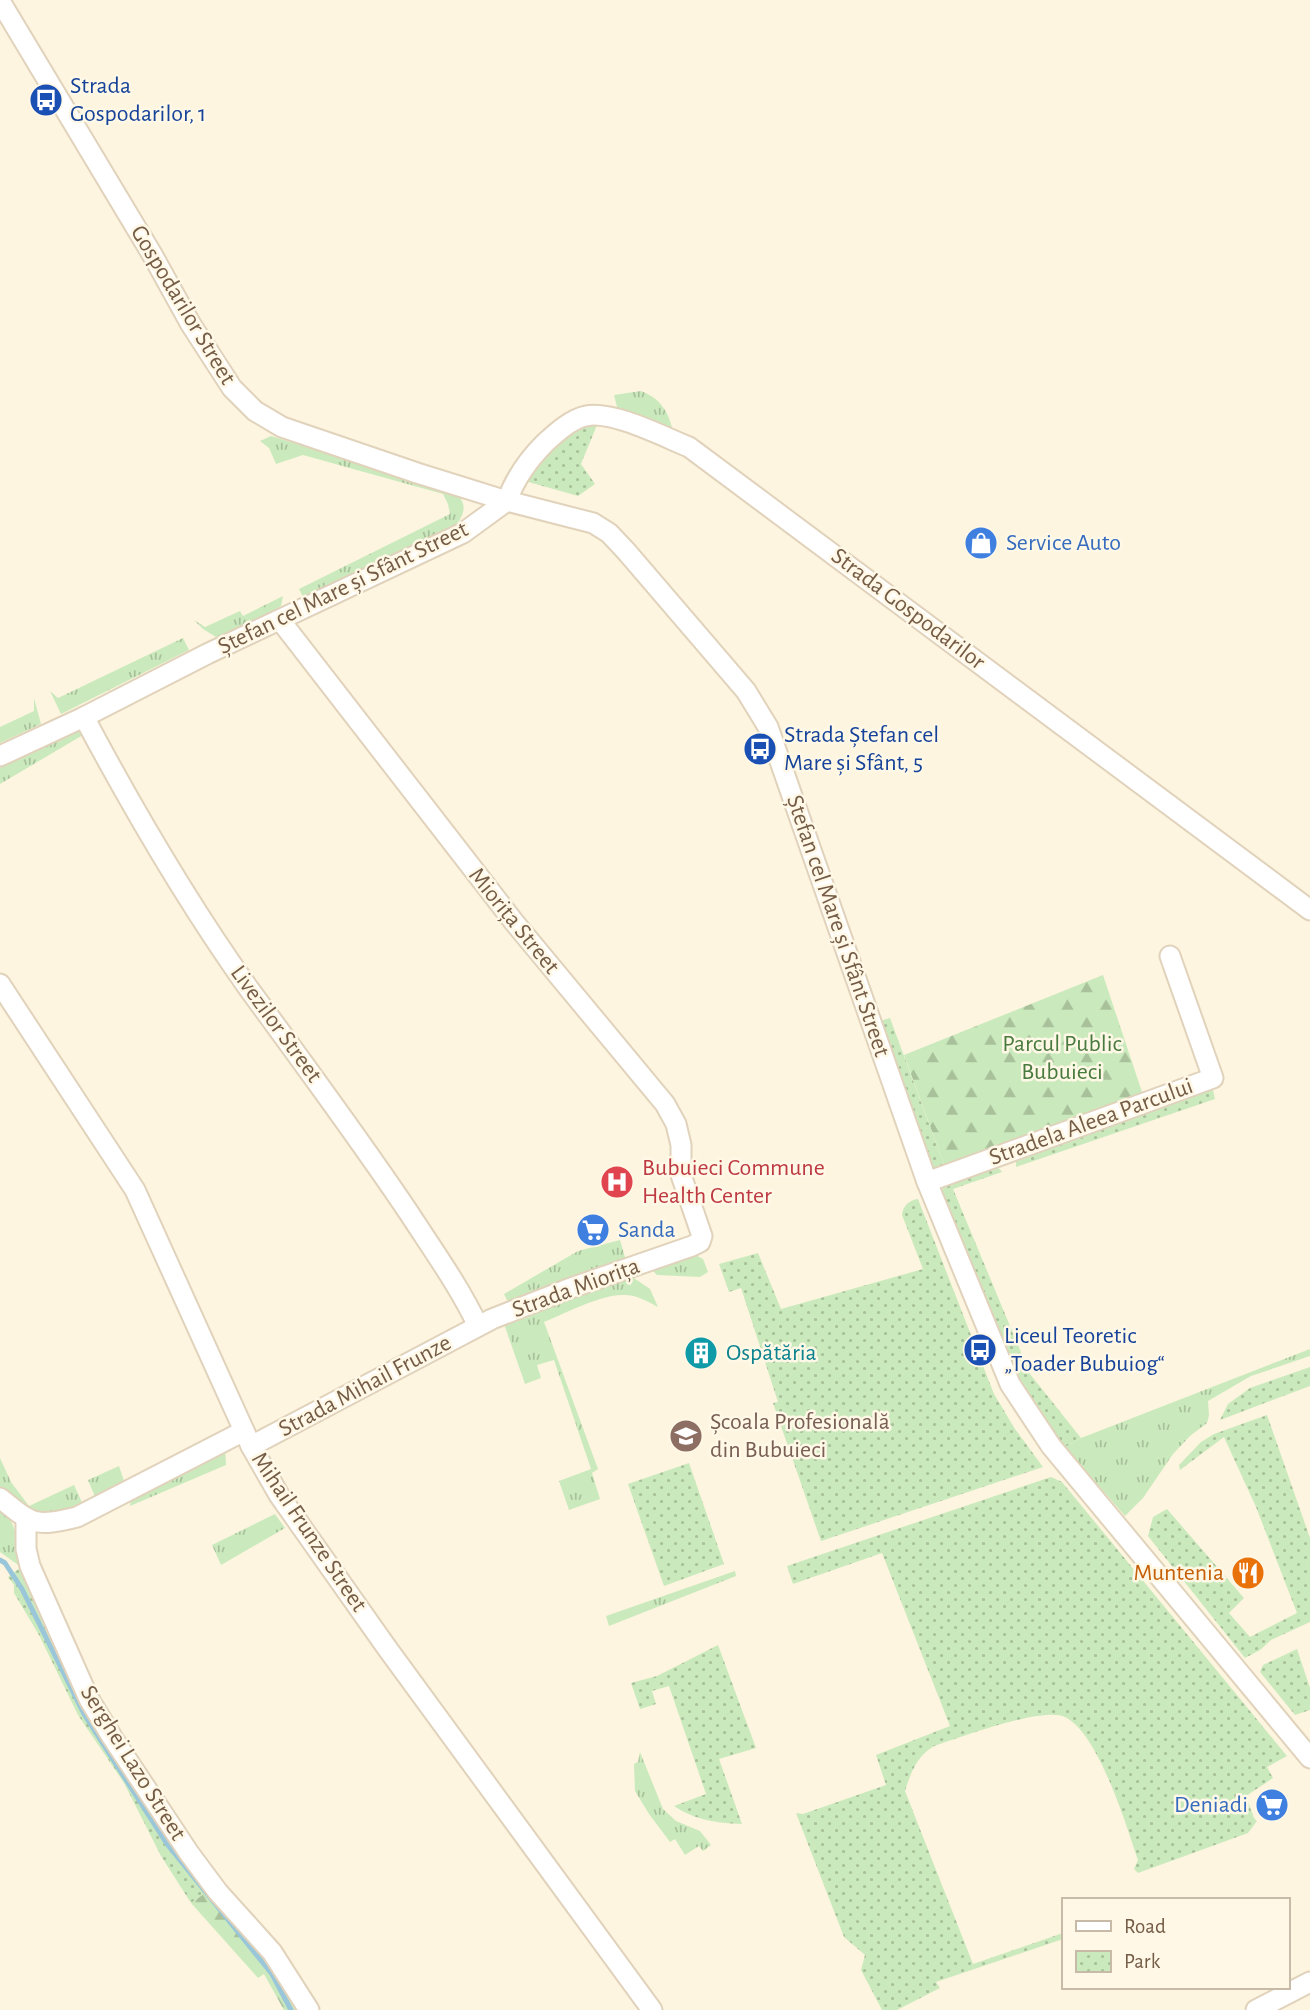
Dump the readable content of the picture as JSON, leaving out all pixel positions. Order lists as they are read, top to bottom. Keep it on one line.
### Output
{"streets":{"street":["Gospodarilor Street","Ștefan cel Mare și Sfânt Street","Strada Gospodarilor","Miorița Street","Livezilor Street","Stradela Aleea Parcului","Strada Mihail Frunze","Mihail Frunze Street","Serghei Lazo Street"]},"crossings":[["Gospodarilor Street","Ștefan cel Mare și Sfânt Street"],["Gospodarilor Street","Strada Gospodarilor"],["Ștefan cel Mare și Sfânt Street","Strada Gospodarilor"],["Ștefan cel Mare și Sfânt Street","Miorița Street"],["Ștefan cel Mare și Sfânt Street","Livezilor Street"],["Ștefan cel Mare și Sfânt Street","Stradela Aleea Parcului"],["Miorița Street","Livezilor Street"],["Miorița Street","Strada Mihail Frunze"],["Livezilor Street","Strada Mihail Frunze"],["Strada Mihail Frunze","Mihail Frunze Street"],["Strada Mihail Frunze","Serghei Lazo Street"]],"parks":["Parcul Public Bubuieci"],"places":{"bus stop":["Strada Gospodarilor, 1","Strada Ștefan cel Mare și Sfânt, 5","Liceul Teoretic „Toader Bubuiog“"],"shop":["Service Auto"],"hospital":["Bubuieci Commune Health Center"],"supermarket":["Sanda","Deniadi"],"building":["Ospătăria"],"school or university":["Școala Profesională din Bubuieci"],"restaurant":["Muntenia"]},"legend":["Road","Park"]}
